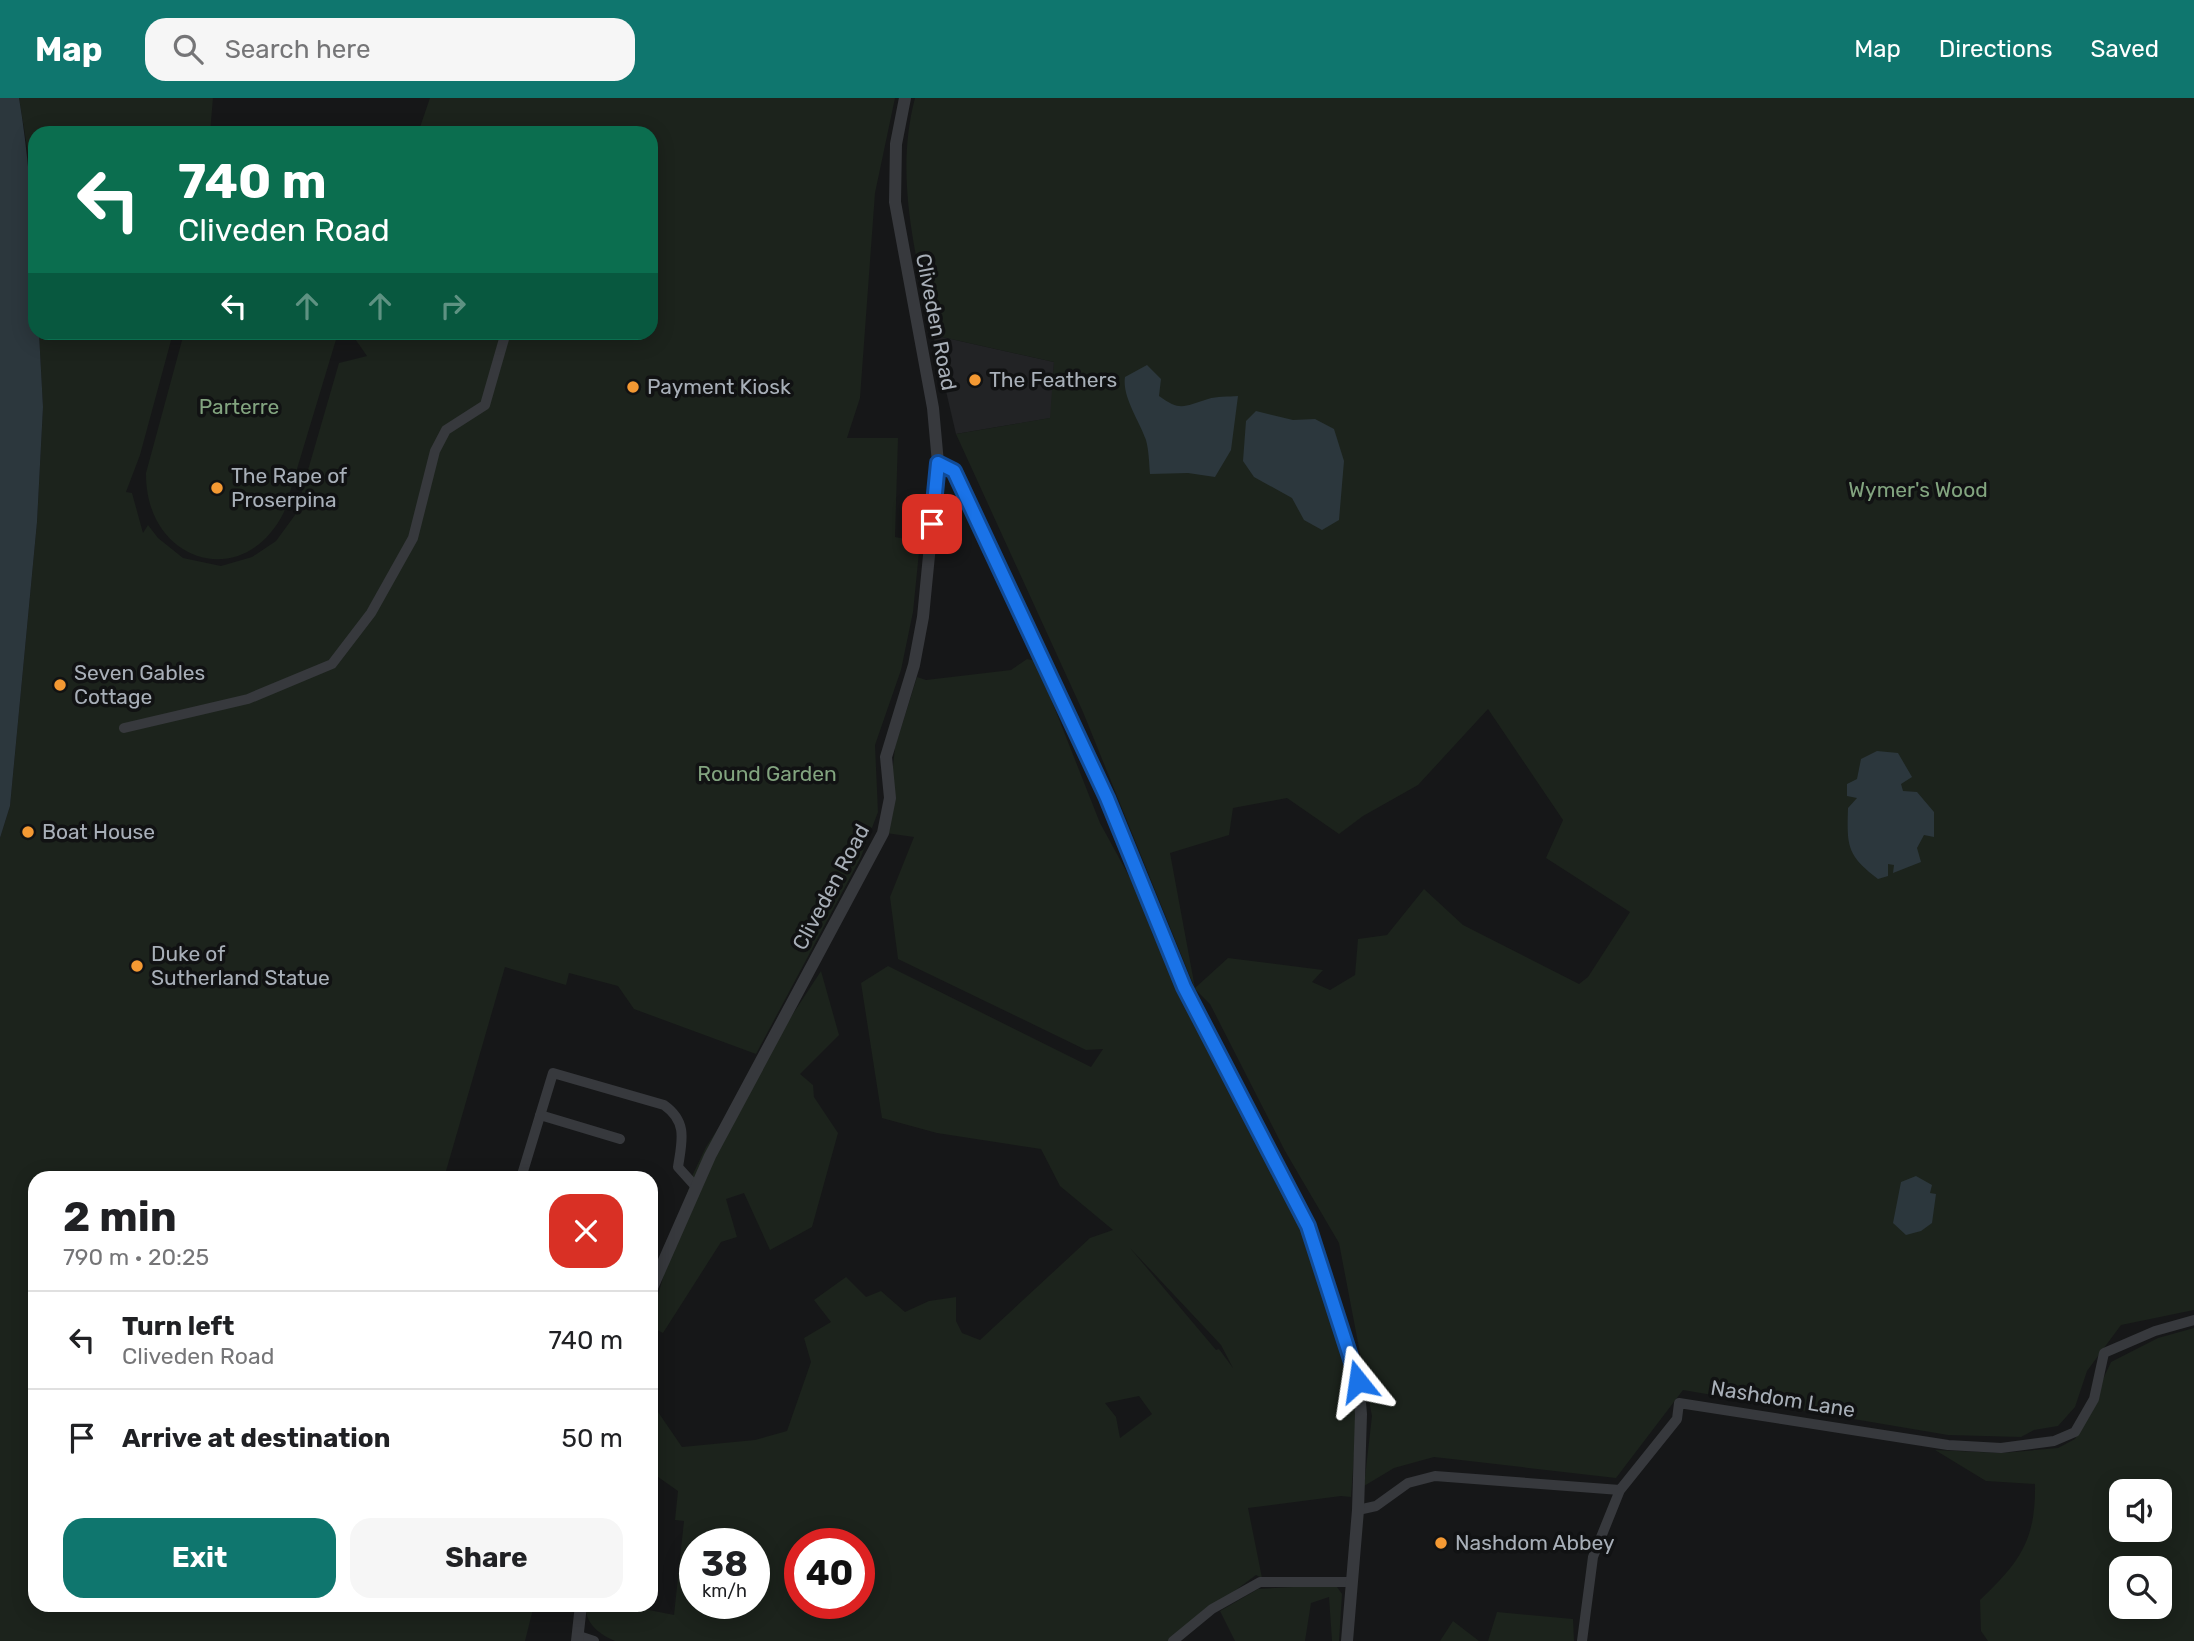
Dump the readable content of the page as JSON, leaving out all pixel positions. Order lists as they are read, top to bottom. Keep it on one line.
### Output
{"streets":{"street":["Cliveden Road","Nashdom Lane"]},"parks":["Parterre","Wymer's Wood","Round Garden"],"places":["The Feathers","Payment Kiosk","The Rape of Proserpina","Seven Gables Cottage","Boat House","Duke of Sutherland Statue","Nashdom Abbey"],"page":{"header":"Map","search":"Search here","nav":["Map","Directions","Saved"],"turn":["740 m","Cliveden Road"],"heading":["2 min","790 m · 20:25"],"list":[{"name":"Turn left","note":"Cliveden Road","value":"740 m"},{"name":"Arrive at destination","value":"50 m"}],"buttons":["Exit","Share"],"speed":"38 km/h","limit":"40"}}
